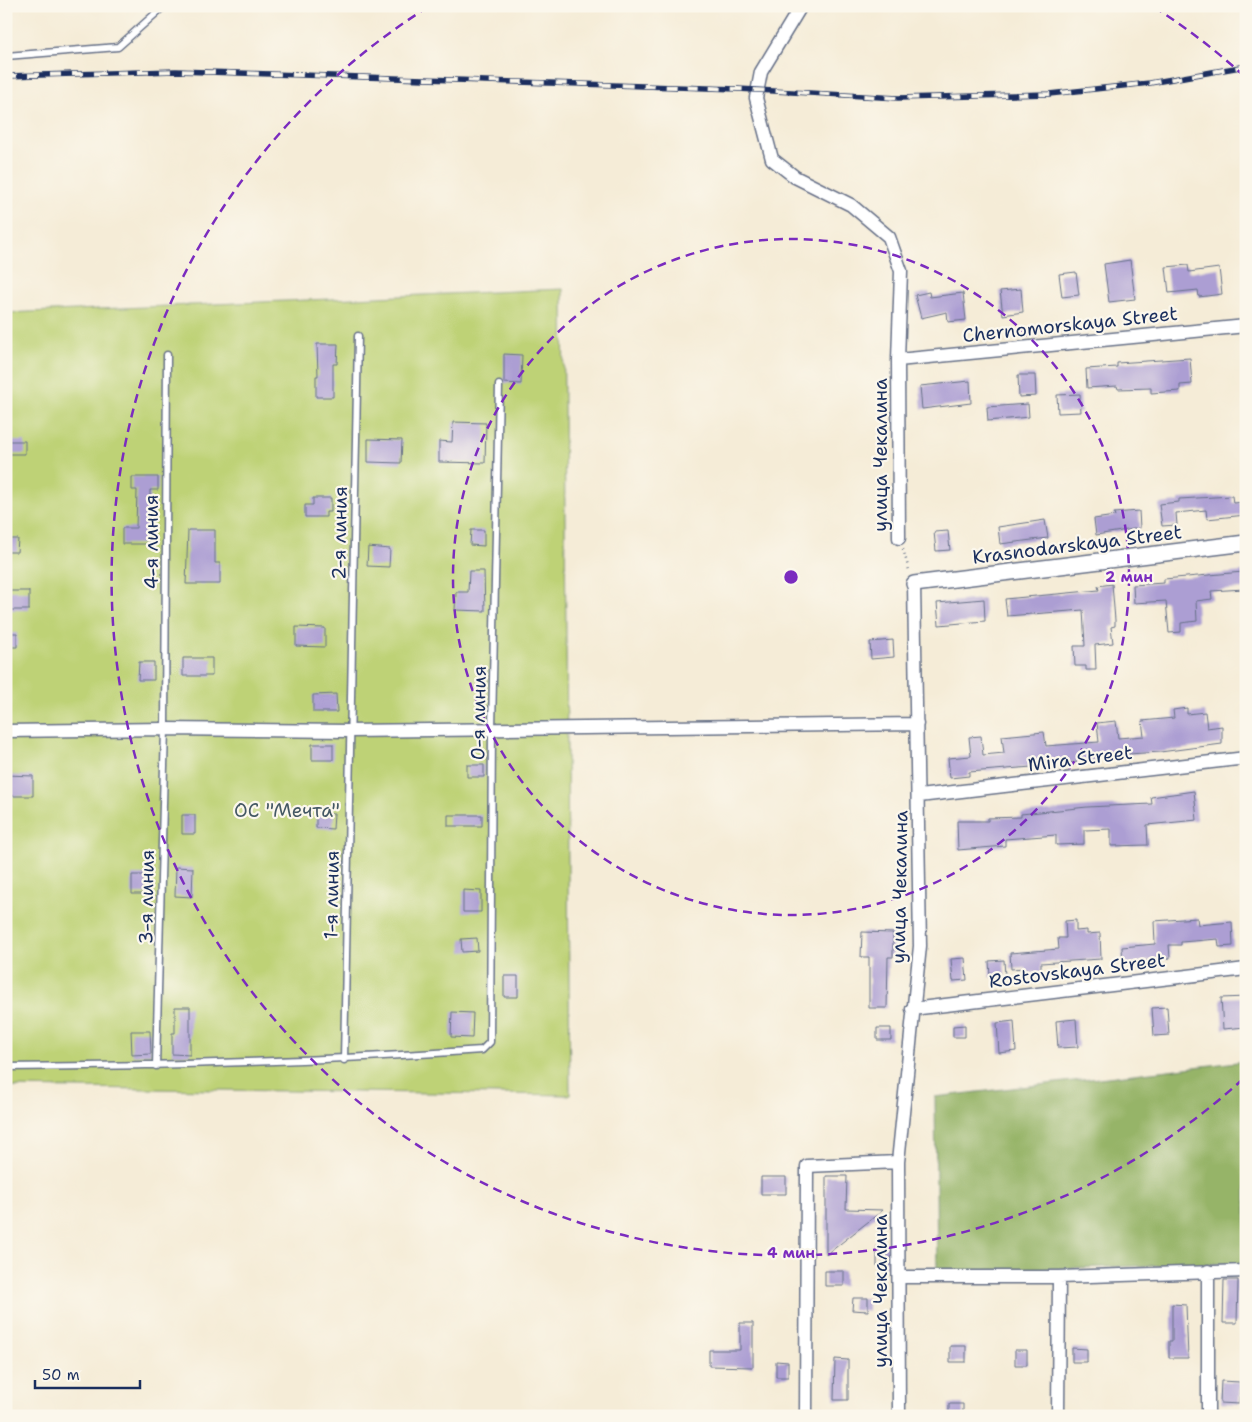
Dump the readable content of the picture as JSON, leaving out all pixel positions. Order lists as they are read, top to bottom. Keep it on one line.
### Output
{"streets":{"street":["Chernomorskaya Street","улица Чекалина","Krasnodarskaya Street","Mira Street","Rostovskaya Street"],"lane":["2-я линия","4-я линия","0-я линия","1-я линия","3-я линия"]},"crossings":[["Chernomorskaya Street","улица Чекалина"],["улица Чекалина","Krasnodarskaya Street"],["улица Чекалина","Mira Street"],["улица Чекалина","Rostovskaya Street"],["2-я линия","1-я линия"],["4-я линия","3-я линия"],["0-я линия","1-я линия"]],"parks":["ОС \"Мечта\""],"scale_bar":"50 m","rings":["2 мин","4 мин"]}
